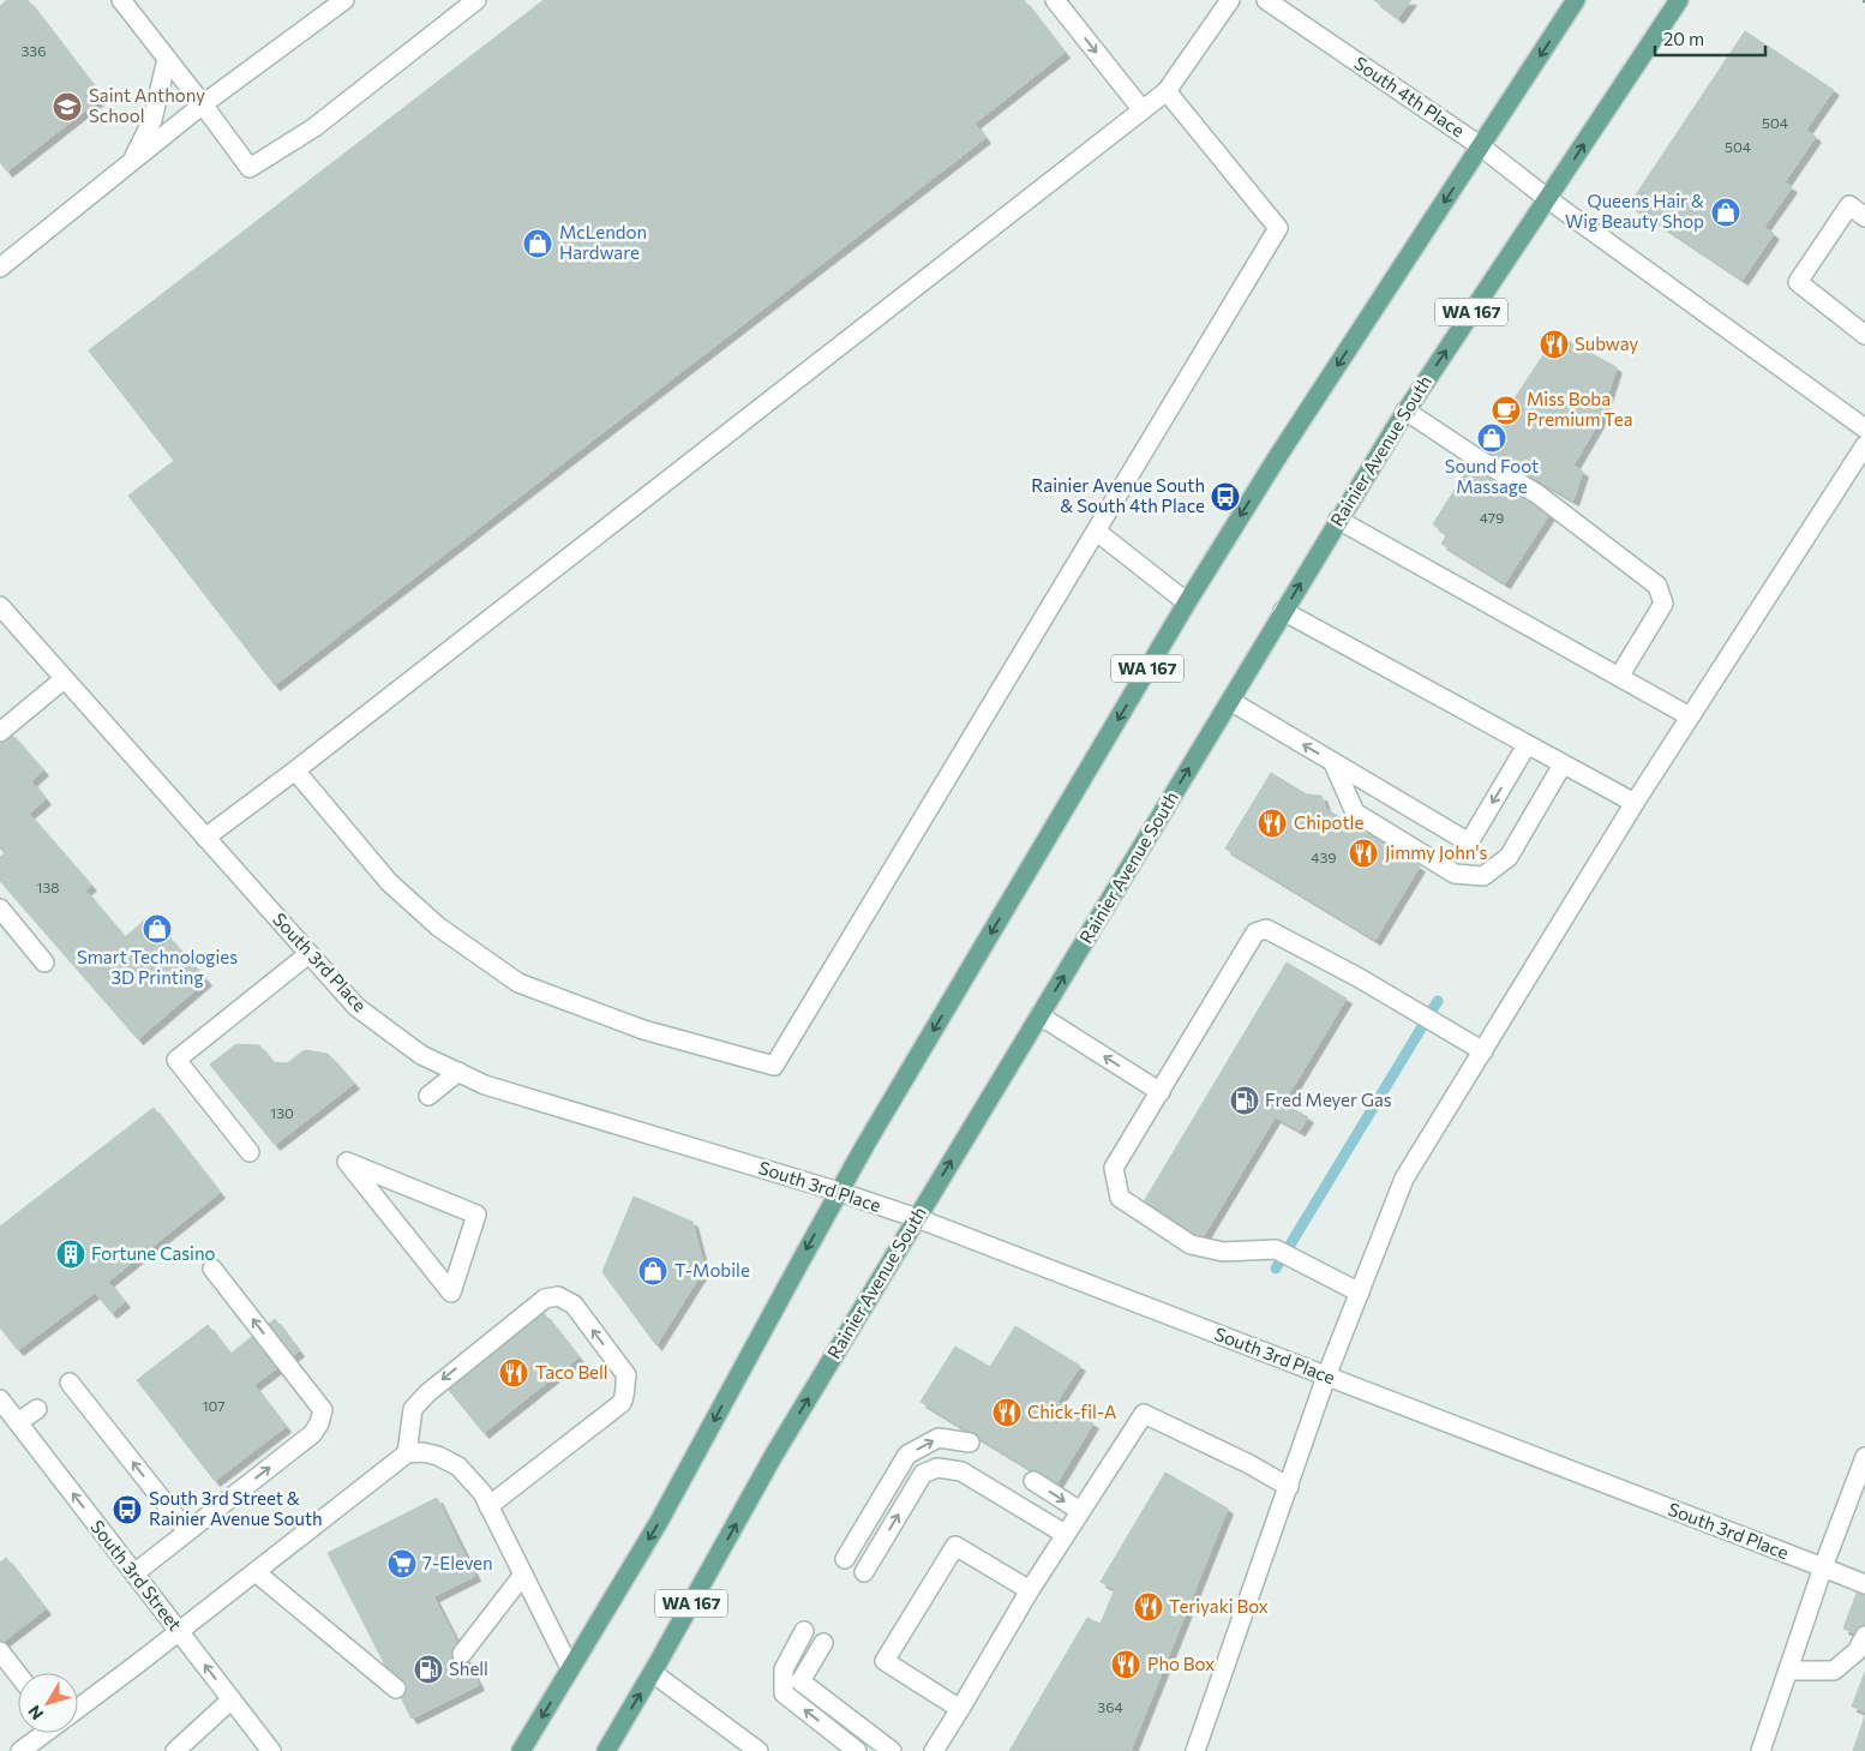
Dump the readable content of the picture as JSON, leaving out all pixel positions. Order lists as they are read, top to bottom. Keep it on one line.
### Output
{"streets":{"main road":["WA 167","Rainier Avenue South"],"street":["South 4th Place","South 3rd Place","South 3rd Street"]},"crossings":[["South 4th Place","WA 167"],["South 4th Place","Rainier Avenue South"],["WA 167","South 3rd Place"],["Rainier Avenue South","South 3rd Place"]],"places":{"school or university":["Saint Anthony School"],"shop":["Queens Hair & Wig Beauty Shop","McLendon Hardware","Sound Foot Massage","Smart Technologies 3D Printing","T-Mobile"],"restaurant":["Subway","Chipotle","Jimmy John's","Taco Bell","Chick-fil-A","Teriyaki Box","Pho Box"],"cafe":["Miss Boba Premium Tea"],"bus stop":["Rainier Avenue South & South 4th Place","South 3rd Street & Rainier Avenue South"],"fuel station":["Fred Meyer Gas","Shell"],"building":["Fortune Casino"],"supermarket":["7-Eleven"]},"house_numbers":["336","504","504","479","439","138","130","107","364"],"scale_bar":"20 m","north":"bottom left"}
